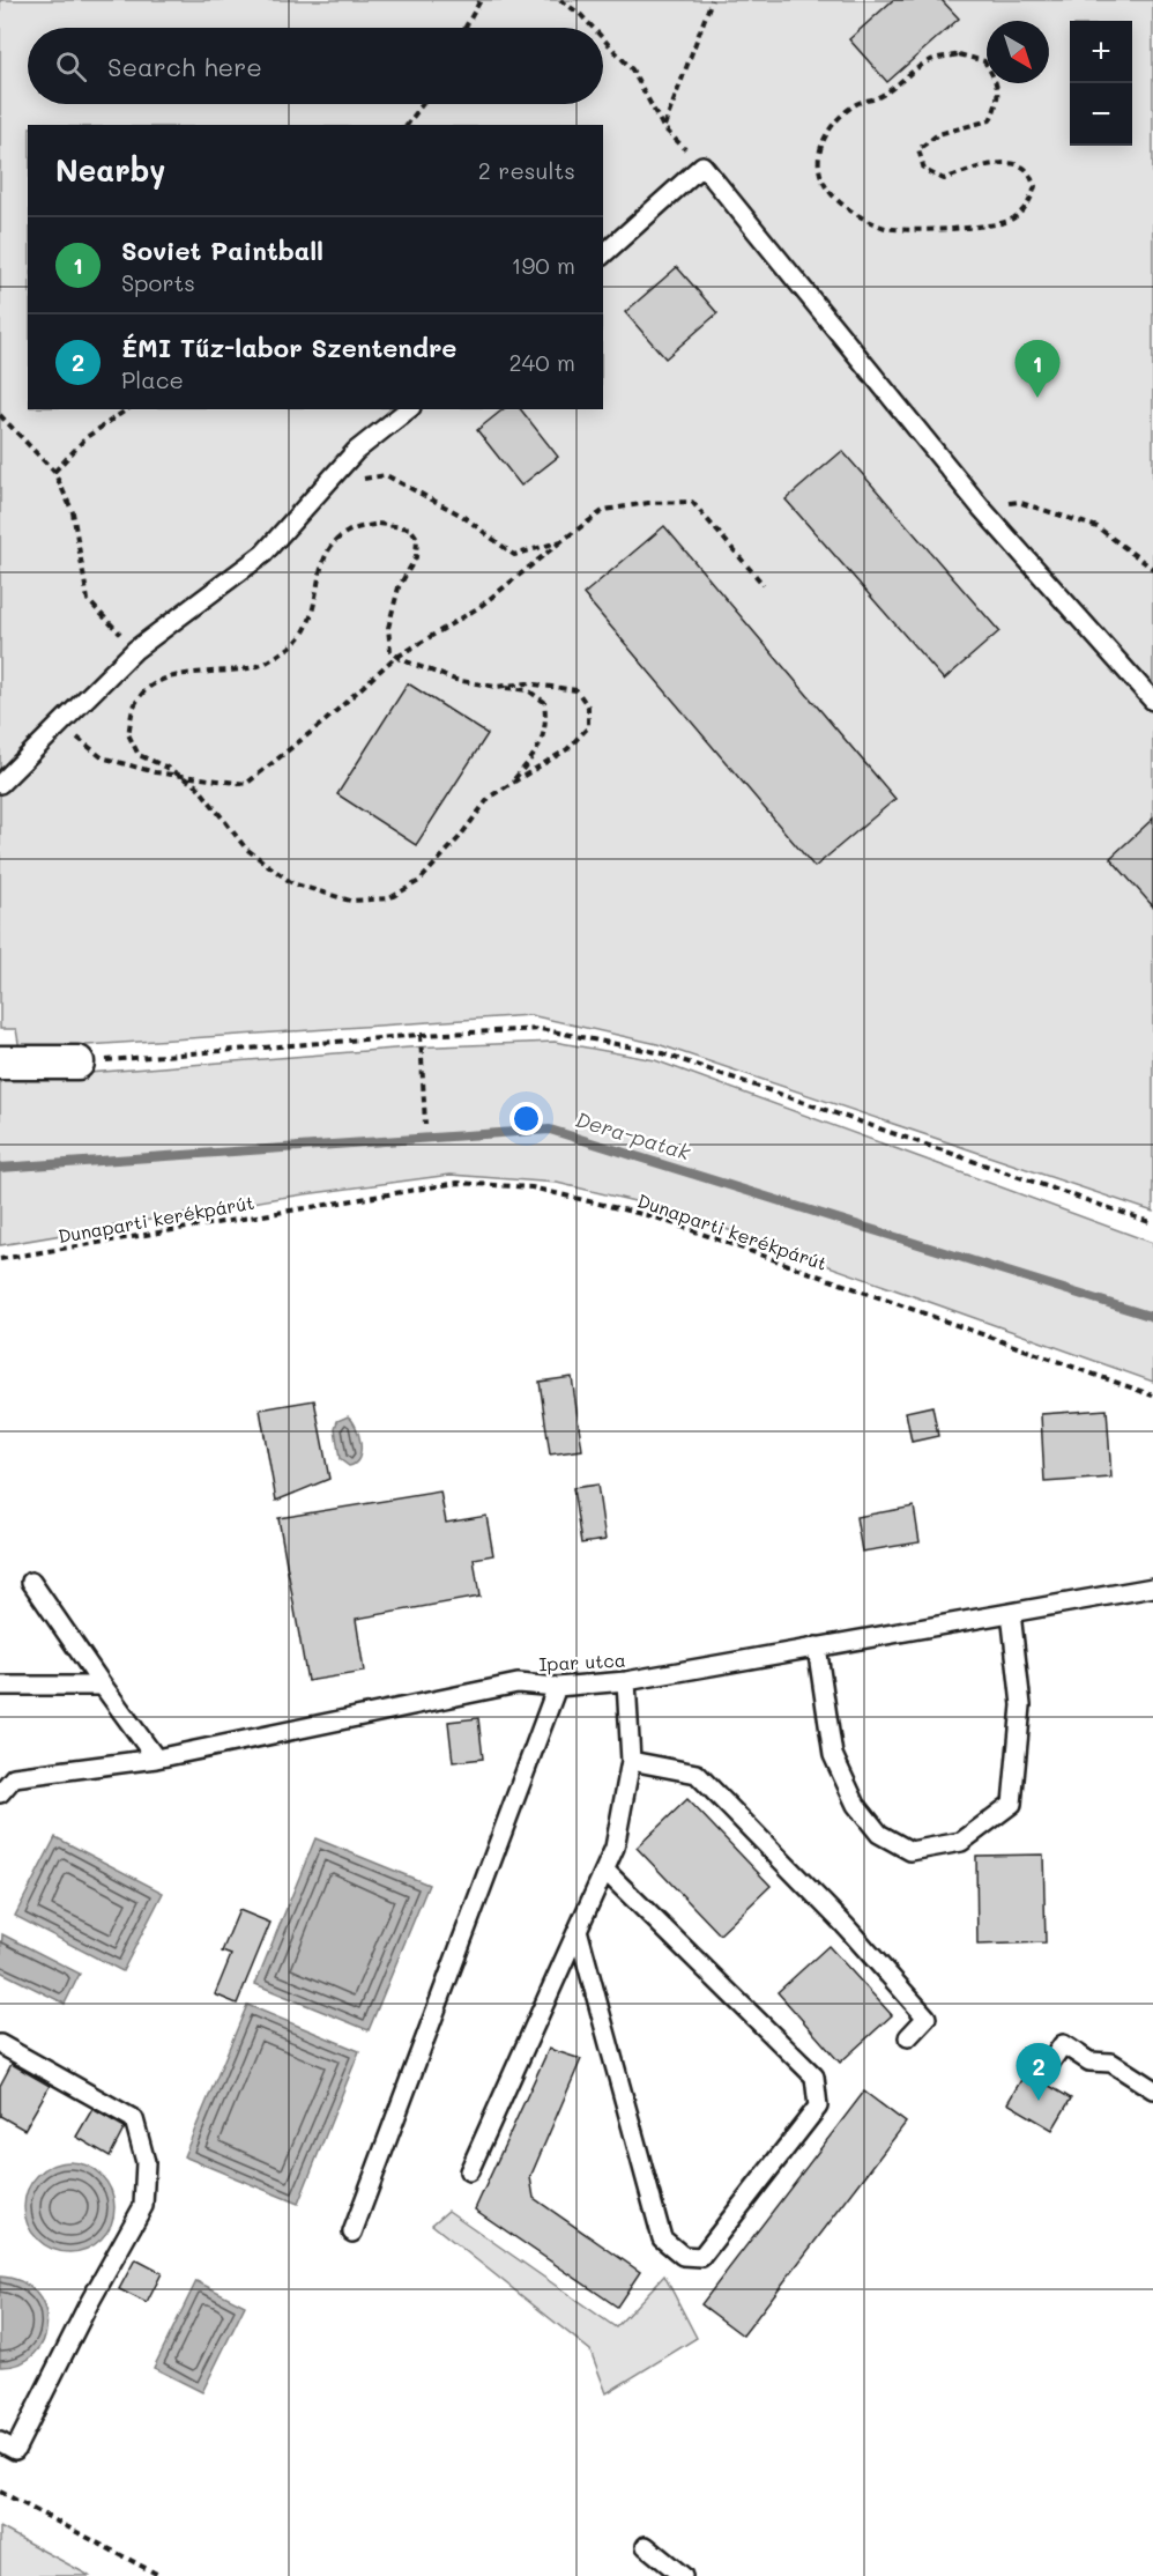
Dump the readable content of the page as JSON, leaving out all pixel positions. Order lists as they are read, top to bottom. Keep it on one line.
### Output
{"streets":{"lane":["Ipar utca"],"path":["Dunaparti kerékpárút"]},"water":["Dera-patak"],"north":"bottom right","page":{"map_buttons":["+","−"],"search":"Search here","heading":["Nearby","2 results"],"list":[{"mark":"1","name":"Soviet Paintball","note":"Sports","value":"190 m"},{"mark":"2","name":"ÉMI Tűz-labor Szentendre","note":"Place","value":"240 m"}],"pins":["1","2"]}}
